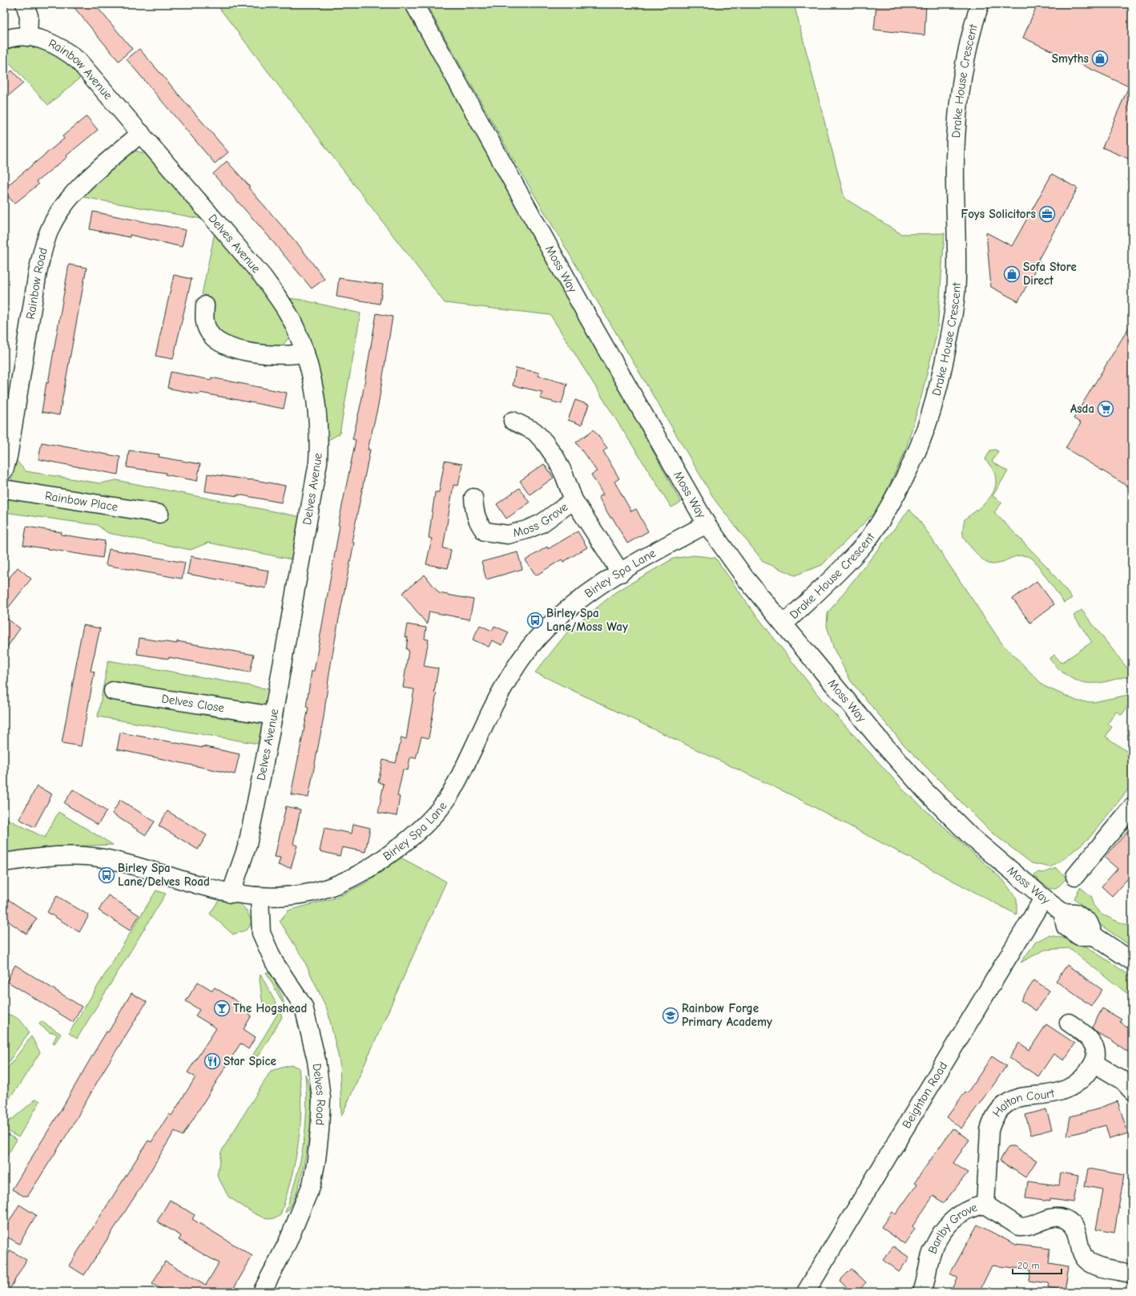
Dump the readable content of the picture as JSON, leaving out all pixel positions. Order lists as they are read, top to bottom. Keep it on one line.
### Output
{"streets":{"street":["Rainbow Avenue","Drake House Crescent","Delves Avenue","Moss Way","Rainbow Road","Rainbow Place","Moss Grove","Birley Spa Lane","Delves Close","Delves Road","Beighton Road","Halton Court","Barlby Grove"]},"crossings":[["Rainbow Avenue","Delves Avenue"],["Rainbow Avenue","Rainbow Road"],["Drake House Crescent","Moss Way"],["Delves Avenue","Rainbow Road"],["Delves Avenue","Birley Spa Lane"],["Delves Avenue","Delves Close"],["Moss Way","Birley Spa Lane"],["Moss Way","Beighton Road"],["Moss Grove","Birley Spa Lane"],["Birley Spa Lane","Delves Road"],["Halton Court","Barlby Grove"]],"places":{"shop":["Smyths","Sofa Store Direct"],"office":["Foys Solicitors"],"supermarket":["Asda"],"bus stop":["Birley Spa Lane/Moss Way","Birley Spa Lane/Delves Road"],"bar":["The Hogshead"],"school or university":["Rainbow Forge Primary Academy"],"restaurant":["Star Spice"]},"scale_bar":"20 m"}
